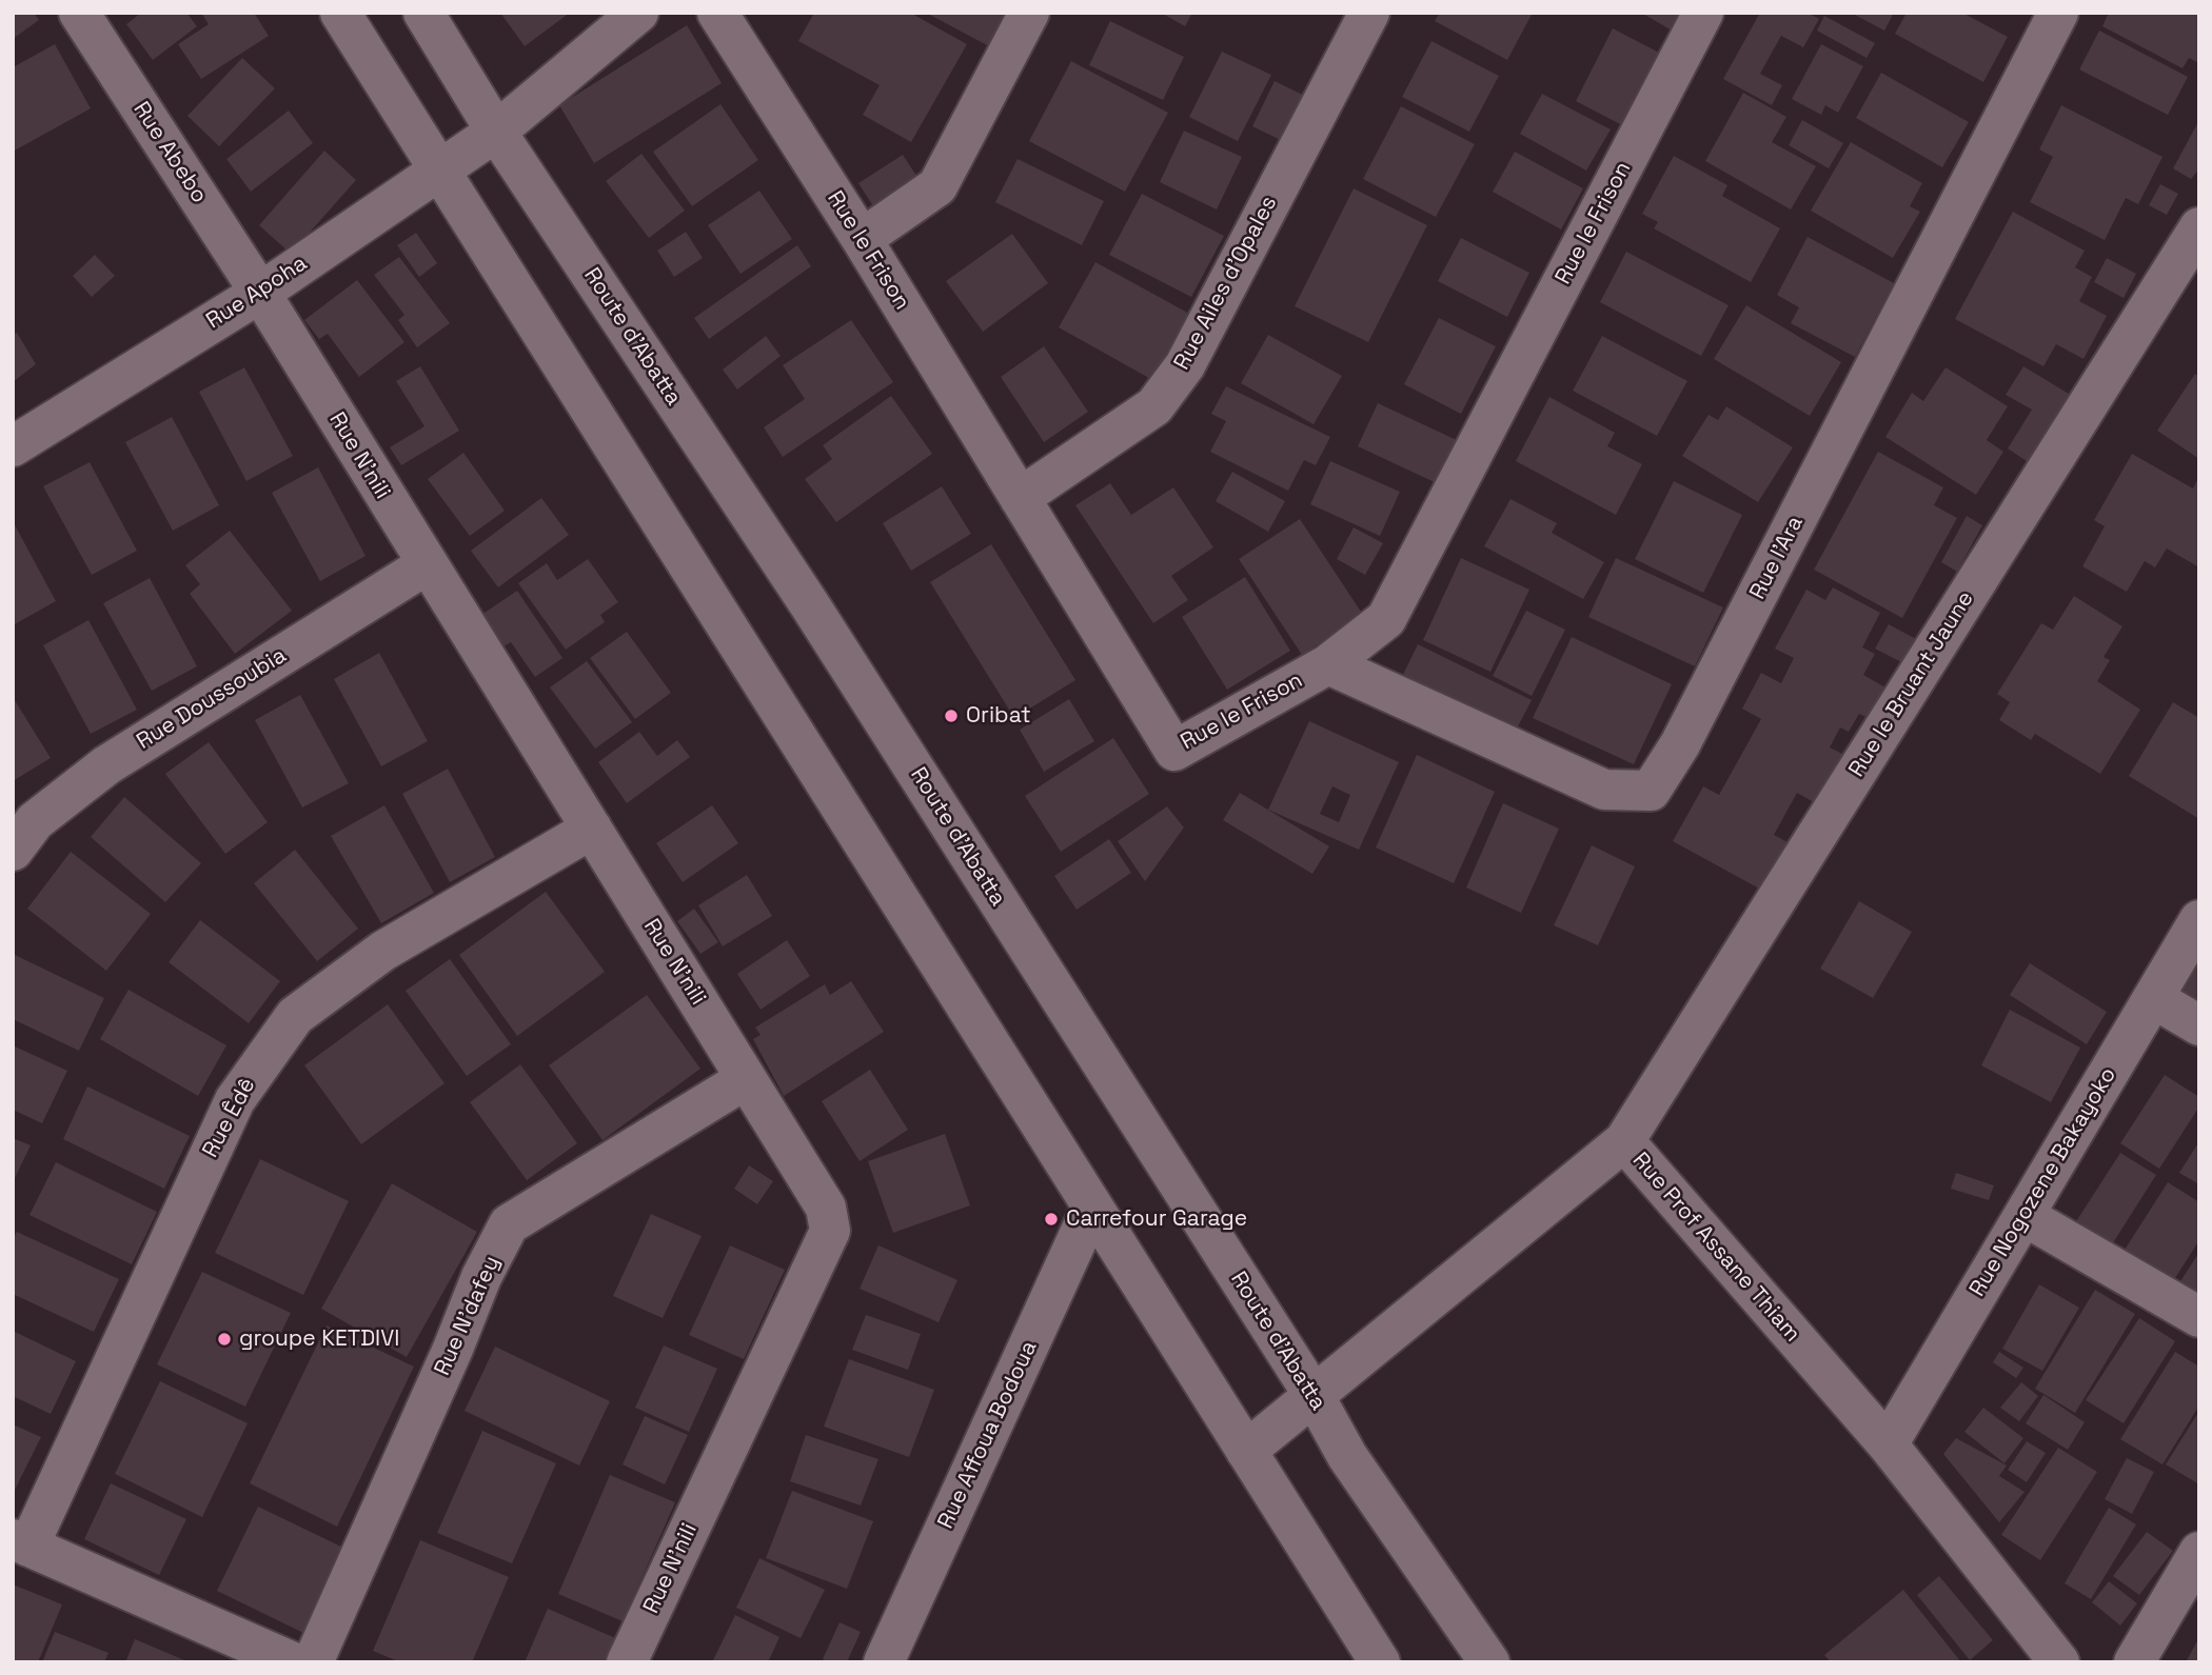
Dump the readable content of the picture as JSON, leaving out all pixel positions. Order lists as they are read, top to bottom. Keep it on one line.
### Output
{"streets":{"street":["Rue Abebo","Rue le Frison","Rue Ailes d'Opales","Rue Apoha","Route d'Abatta","Rue N'nili","Rue l'Ara","Rue le Bruant Jaune","Rue Doussoubia","Rue Êdê","Rue Nogozene Bakayoko","Rue Prof Assane Thiam","Rue N'dafey","Rue Affoua Bodoua"]},"crossings":[["Rue Abebo","Rue Apoha"],["Rue Abebo","Rue N'nili"],["Rue le Frison","Rue Ailes d'Opales"],["Rue le Frison","Rue l'Ara"],["Rue Apoha","Route d'Abatta"],["Rue Apoha","Rue N'nili"],["Route d'Abatta","Rue Prof Assane Thiam"],["Rue N'nili","Rue Doussoubia"],["Rue N'nili","Rue Êdê"],["Rue N'nili","Rue N'dafey"],["Rue le Bruant Jaune","Rue Prof Assane Thiam"],["Rue Nogozene Bakayoko","Rue Prof Assane Thiam"]],"places":["Oribat","Carrefour Garage","groupe KETDIVI"]}
